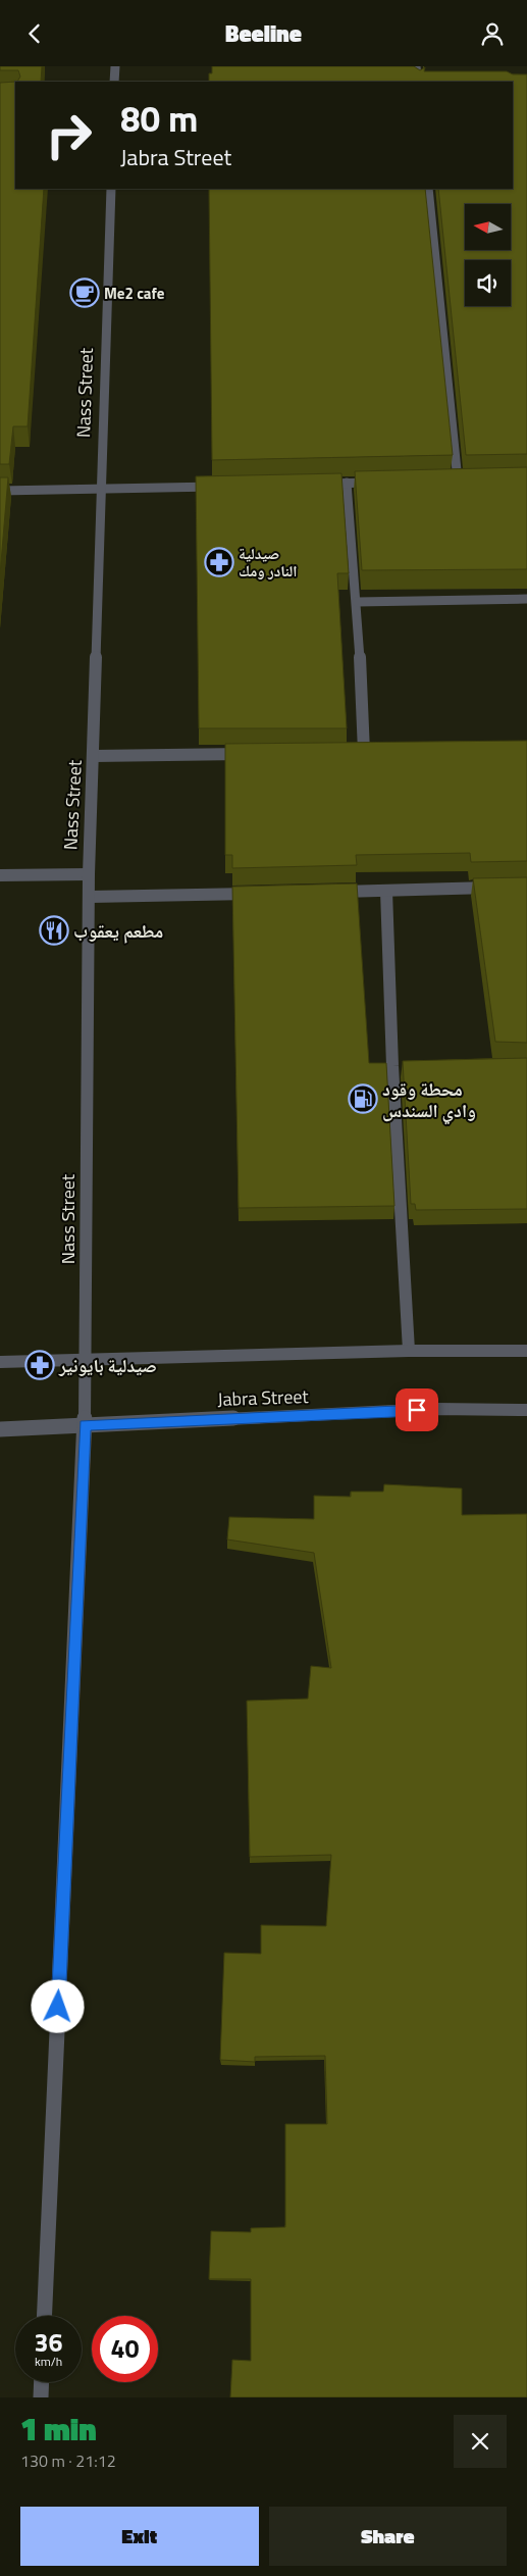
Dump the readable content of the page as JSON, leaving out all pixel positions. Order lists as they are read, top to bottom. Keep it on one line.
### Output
{"streets":{"street":["Nass Street","Jabra Street"]},"crossings":[["Nass Street","Jabra Street"]],"places":{"cafe":["Me2 cafe"],"pharmacy":["صيدلية النادر ومك","صيدلية بايونير"],"restaurant":["مطعم يعقوب"],"fuel station":["محطة وقود وادي السندس"]},"north":"left","page":{"header":"Beeline","turn":["80 m","Jabra Street"],"speed":"36 km/h","limit":"40","heading":["1 min","130 m · 21:12"],"buttons":["Exit","Share"]}}
